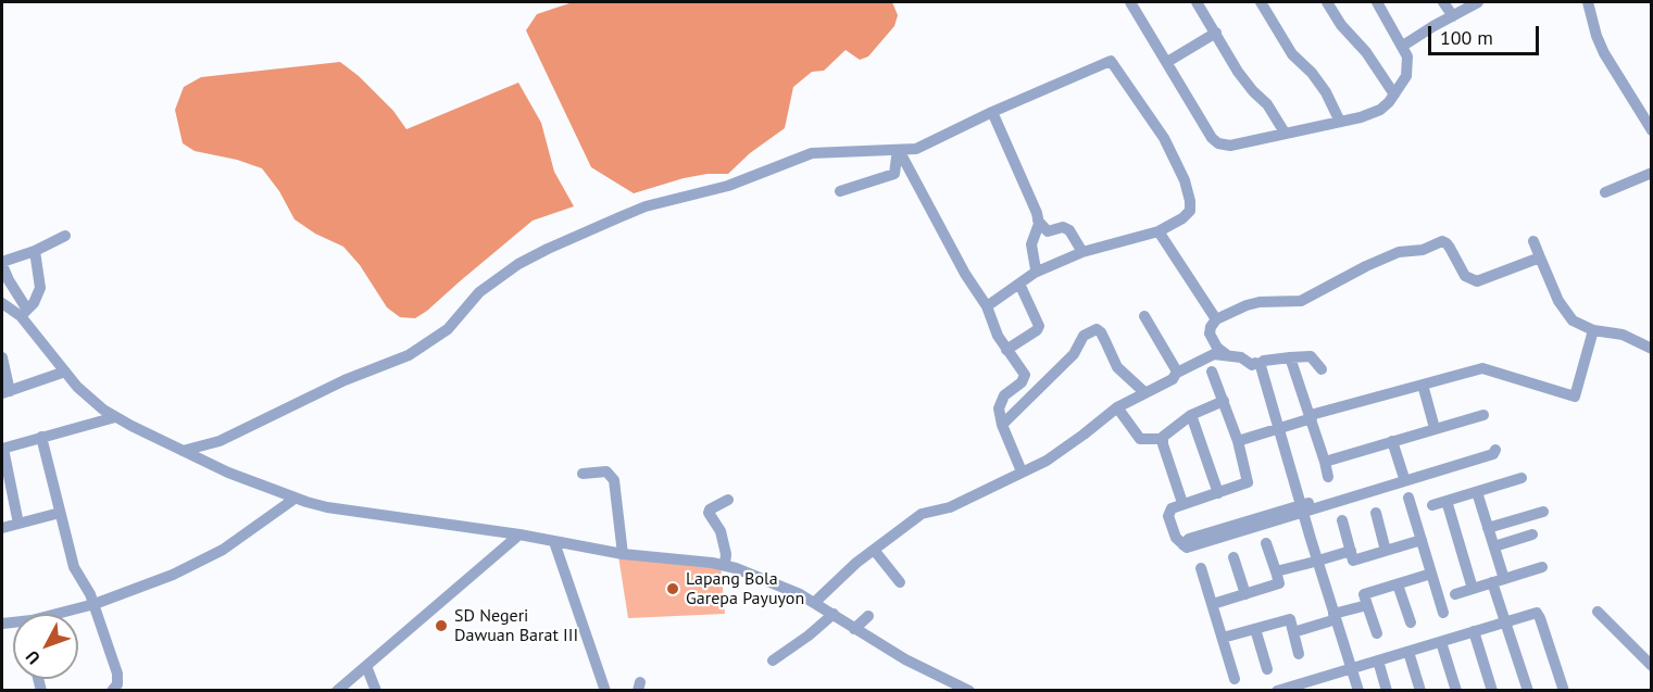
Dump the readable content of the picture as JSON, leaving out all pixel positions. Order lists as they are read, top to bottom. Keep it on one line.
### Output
{"places":["Lapang Bola Garepa Payuyon","SD Negeri Dawuan Barat III"],"scale_bar":"100 m","north":"bottom left"}
